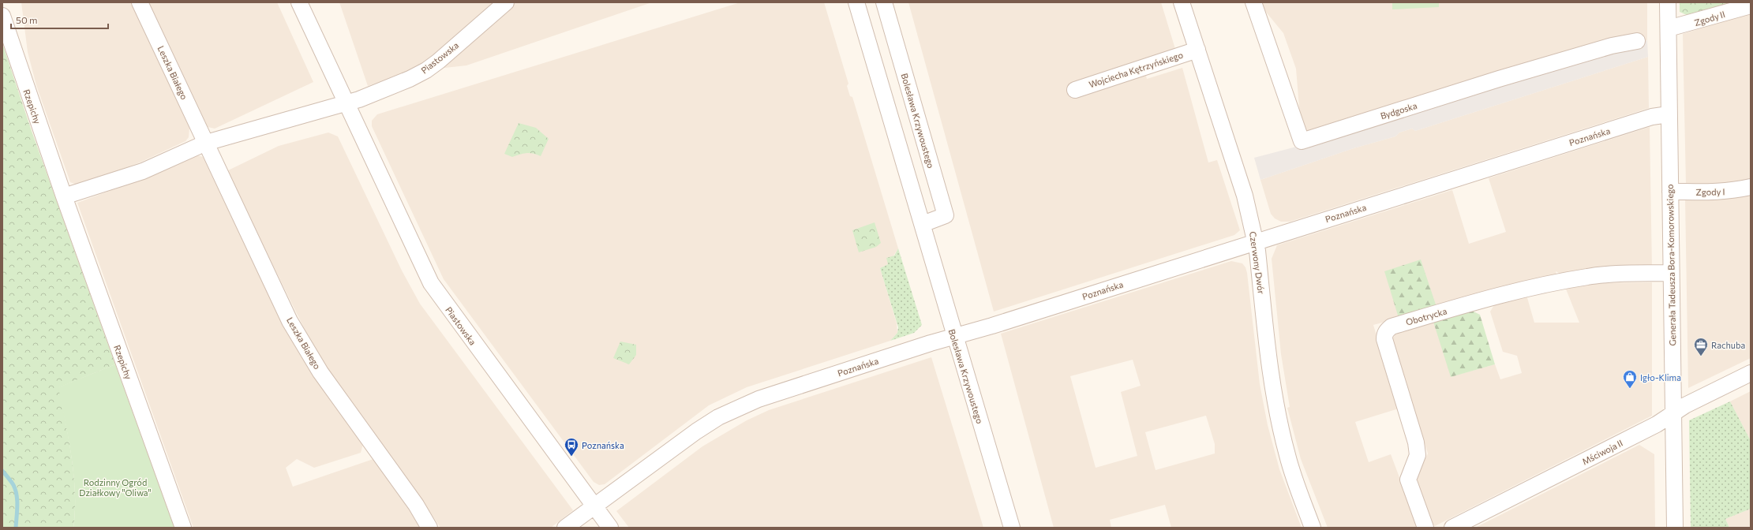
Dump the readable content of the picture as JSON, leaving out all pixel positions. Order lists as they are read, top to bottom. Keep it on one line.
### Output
{"streets":{"street":["Zgody II","Piastowska","Wojciecha Kętrzyńskiego","Leszka Białego","Rzepichy","Bydgoska","Bolesława Krzywoustego","Poznańska","Zgody I","Czerwony Dwór","Generała Tadeusza Bora-Komorowskiego","Obotrycka","Mściwoja II"]},"crossings":[["Zgody II","Generała Tadeusza Bora-Komorowskiego"],["Piastowska","Poznańska"],["Wojciecha Kętrzyńskiego","Czerwony Dwór"],["Bolesława Krzywoustego","Poznańska"],["Poznańska","Czerwony Dwór"],["Poznańska","Generała Tadeusza Bora-Komorowskiego"],["Zgody I","Generała Tadeusza Bora-Komorowskiego"],["Generała Tadeusza Bora-Komorowskiego","Obotrycka"],["Generała Tadeusza Bora-Komorowskiego","Mściwoja II"]],"parks":["Rodzinny Ogród Działkowy \"Oliwa\""],"places":{"office":["Rachuba"],"shop":["Igło-Klima"],"bus stop":["Poznańska"]},"scale_bar":"50 m"}
